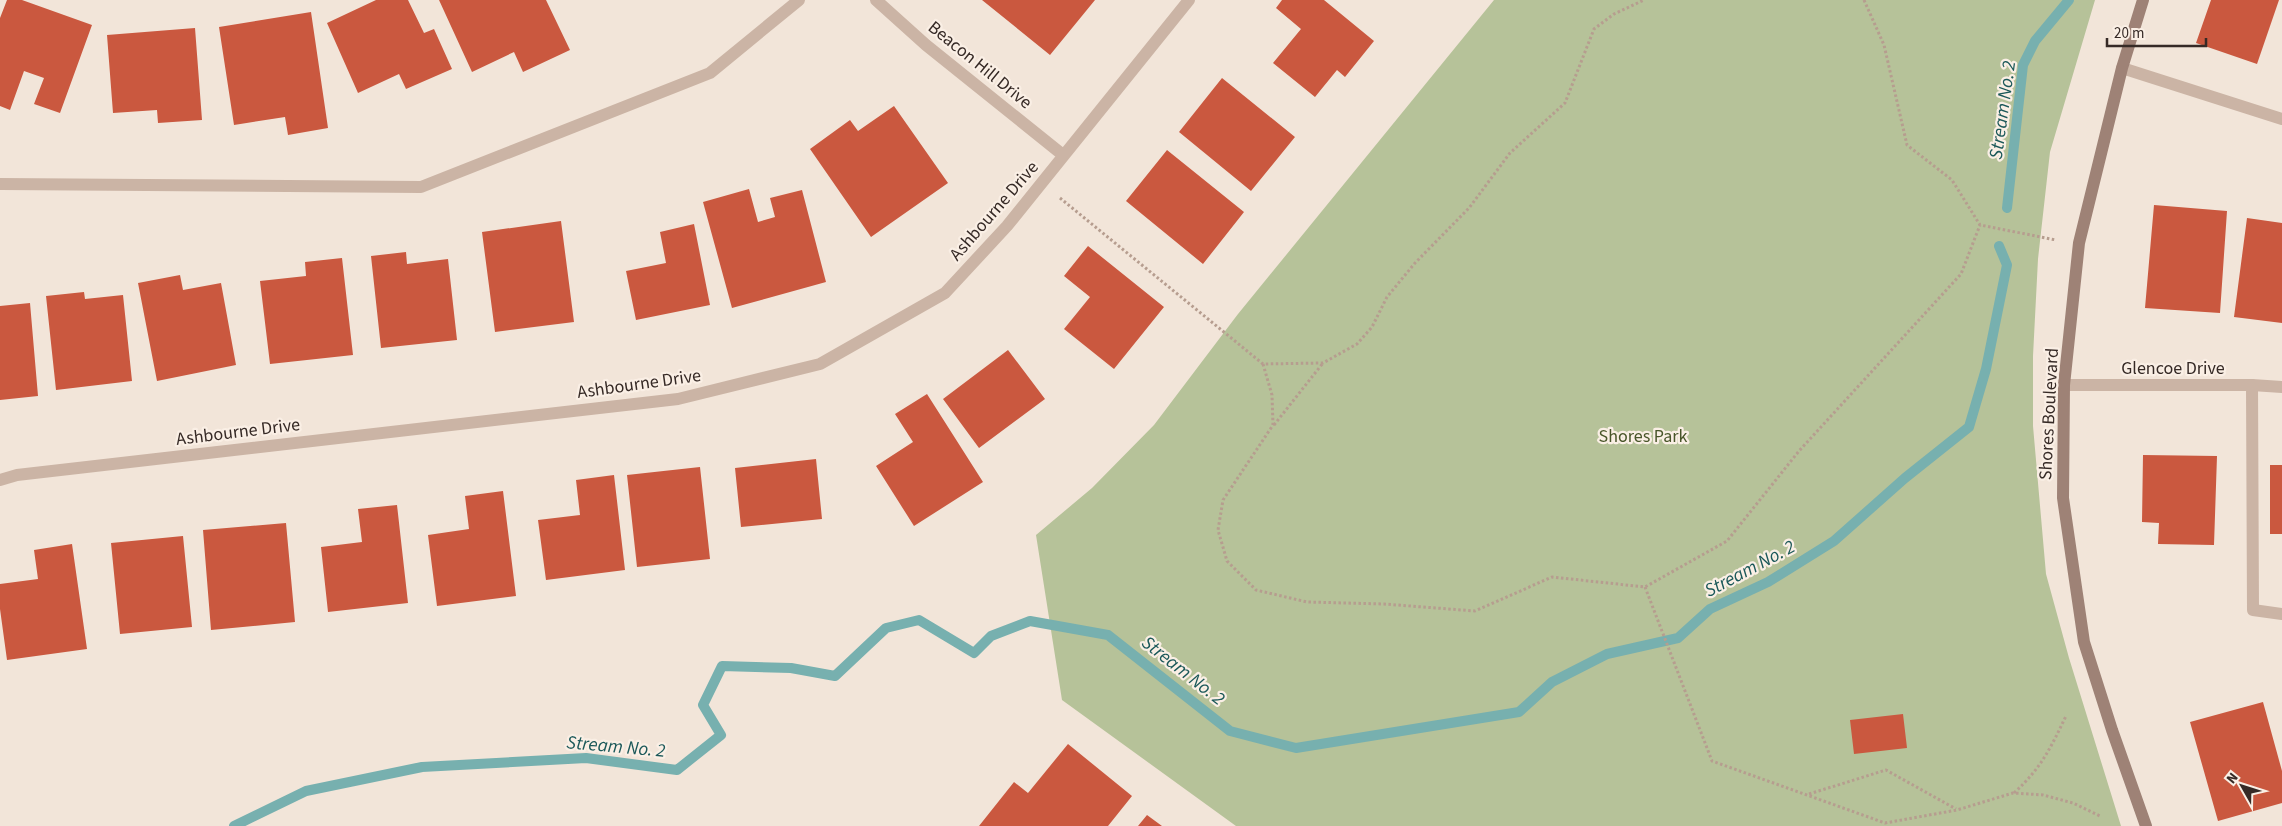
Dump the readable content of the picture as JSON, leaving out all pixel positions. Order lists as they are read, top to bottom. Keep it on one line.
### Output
{"streets":{"street":["Beacon Hill Drive","Ashbourne Drive","Glencoe Drive","Shores Boulevard"]},"crossings":[["Beacon Hill Drive","Ashbourne Drive"],["Glencoe Drive","Shores Boulevard"]],"water":["Stream No. 2"],"parks":["Shores Park"],"scale_bar":"20 m","north":"top left"}
